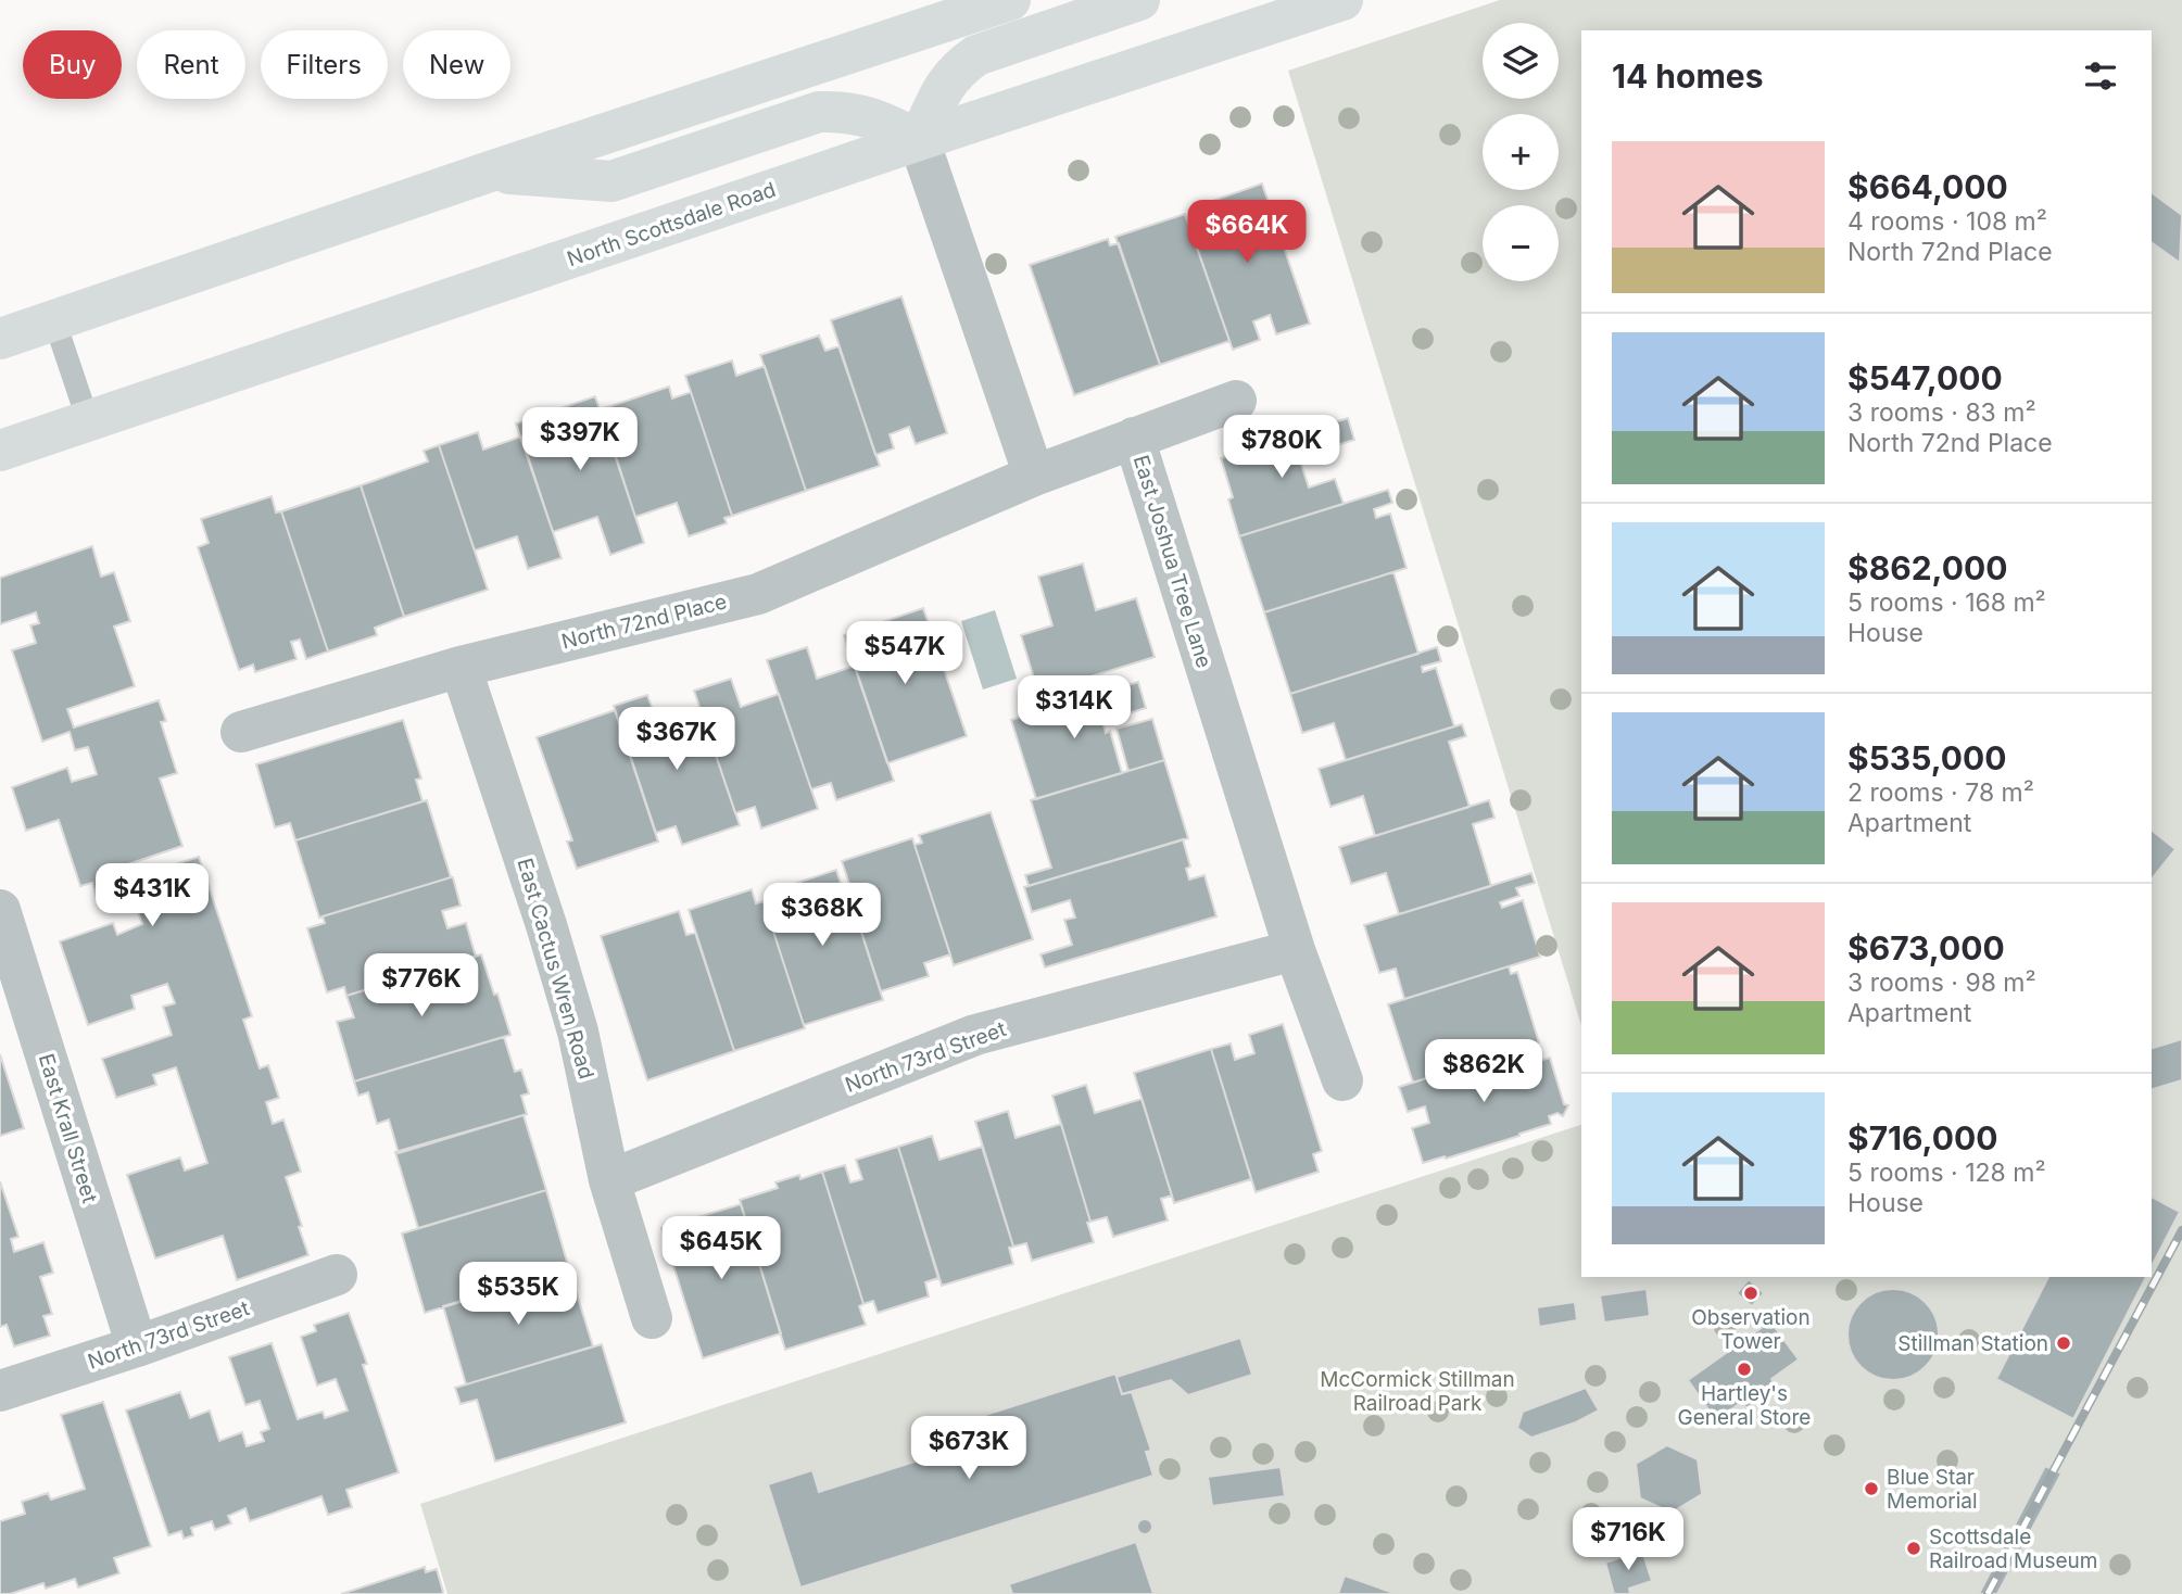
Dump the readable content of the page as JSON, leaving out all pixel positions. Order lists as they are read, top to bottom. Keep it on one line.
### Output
{"streets":{"main road":["North Scottsdale Road"],"street":["East Joshua Tree Lane","North 72nd Place","East Cactus Wren Road","North 73rd Street","East Krall Street"]},"crossings":[["East Joshua Tree Lane","North 72nd Place"],["East Joshua Tree Lane","North 73rd Street"],["North 72nd Place","East Cactus Wren Road"],["East Cactus Wren Road","North 73rd Street"],["North 73rd Street","East Krall Street"]],"parks":["McCormick Stillman Railroad Park"],"places":["Observation Tower","Stillman Station","Hartley's General Store","Blue Star Memorial","Scottsdale Railroad Museum"],"page":{"map_buttons":["+","−"],"chip":["Buy","Rent","Filters","New"],"heading":"14 homes","list":[{"name":"$664,000","note":"4 rooms · 108 m² · North 72nd Place"},{"name":"$547,000","note":"3 rooms · 83 m² · North 72nd Place"},{"name":"$862,000","note":"5 rooms · 168 m² · House"},{"name":"$535,000","note":"2 rooms · 78 m² · Apartment"},{"name":"$673,000","note":"3 rooms · 98 m² · Apartment"},{"name":"$716,000","note":"5 rooms · 128 m² · House"}],"price":["$664K","$397K","$780K","$547K","$314K","$367K","$431K","$368K","$776K","$862K","$645K","$535K","$673K","$716K"]}}
